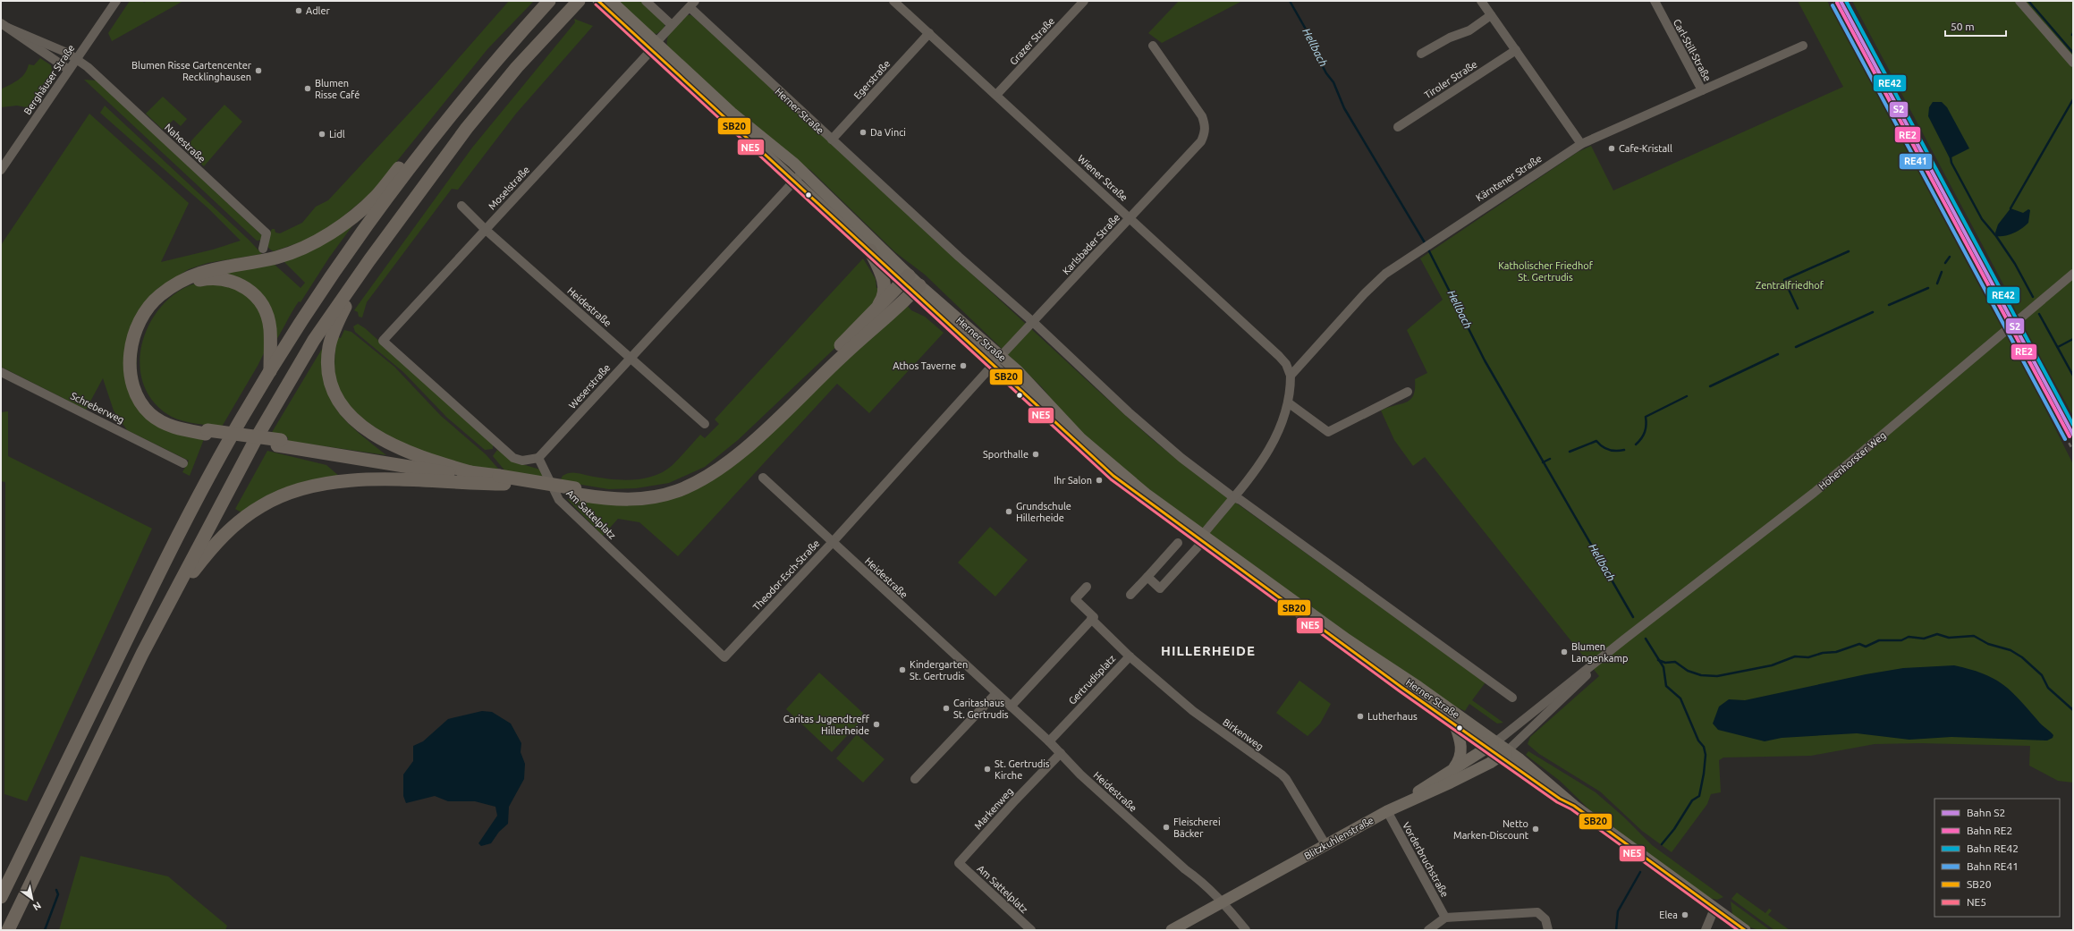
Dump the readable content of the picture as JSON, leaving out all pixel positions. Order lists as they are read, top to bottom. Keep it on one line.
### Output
{"streets":{"main road":["Herner Straße","Blitzkuhlenstraße"],"street":["Grazer Straße","Carl-Still-Straße","Berghäuser Straße","Egerstraße","Tiroler Straße","Nahestraße","Wiener Straße","Kärntener Straße","Moselstraße","Karlsbader Straße","Heidestraße","Weserstraße","Schreberweg","Hohenhorster Weg","Am Sattelplatz","Theodor-Esch-Straße","Gertrudisplatz","Birkenweg","Markenweg","Vorderbruchstraße"]},"crossings":[["Grazer Straße","Wiener Straße"],["Carl-Still-Straße","Kärntener Straße"],["Berghäuser Straße","Nahestraße"],["Egerstraße","Herner Straße"],["Egerstraße","Wiener Straße"],["Herner Straße","Moselstraße"],["Herner Straße","Karlsbader Straße"],["Herner Straße","Weserstraße"],["Herner Straße","Hohenhorster Weg"],["Herner Straße","Theodor-Esch-Straße"],["Herner Straße","Blitzkuhlenstraße"],["Wiener Straße","Kärntener Straße"],["Wiener Straße","Karlsbader Straße"],["Moselstraße","Heidestraße"],["Moselstraße","Weserstraße"],["Moselstraße","Am Sattelplatz"],["Karlsbader Straße","Theodor-Esch-Straße"],["Heidestraße","Weserstraße"],["Heidestraße","Theodor-Esch-Straße"],["Heidestraße","Gertrudisplatz"],["Heidestraße","Markenweg"],["Heidestraße","Blitzkuhlenstraße"],["Weserstraße","Am Sattelplatz"],["Hohenhorster Weg","Blitzkuhlenstraße"],["Am Sattelplatz","Theodor-Esch-Straße"],["Am Sattelplatz","Markenweg"],["Gertrudisplatz","Birkenweg"],["Birkenweg","Blitzkuhlenstraße"],["Blitzkuhlenstraße","Vorderbruchstraße"]],"districts":["HILLERHEIDE"],"water":["Hellbach"],"parks":["Katholischer Friedhof St. Gertrudis","Zentralfriedhof"],"places":["Adler","Blumen Risse Gartencenter Recklinghausen","Blumen Risse Café","Da Vinci","Lidl","Cafe-Kristall","Athos Taverne","Sporthalle","Ihr Salon","Grundschule Hillerheide","Blumen Langenkamp","Kindergarten St. Gertrudis","Caritashaus St. Gertrudis","Lutherhaus","Caritas Jugendtreff Hillerheide","St. Gertrudis Kirche","Fleischerei Bäcker","Netto Marken-Discount","Elea"],"lines":["rail line S2","rail line RE42","transit line SB20","rail line RE2","transit line NE5","rail line RE41"],"legend":["Bahn S2","Bahn RE2","Bahn RE42","Bahn RE41","SB20","NE5"],"scale_bar":"50 m","north":"bottom right"}
